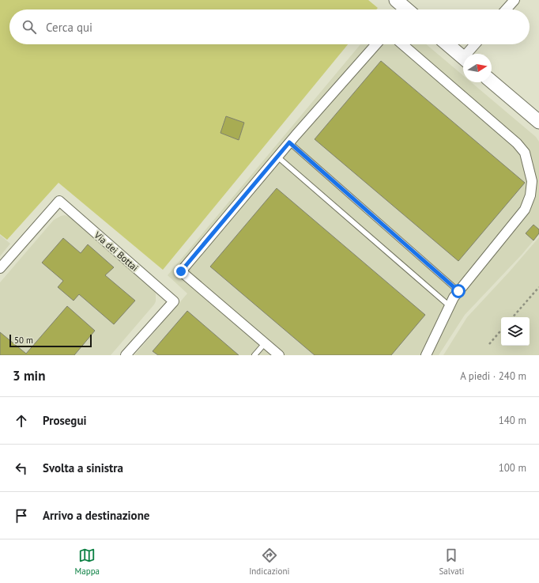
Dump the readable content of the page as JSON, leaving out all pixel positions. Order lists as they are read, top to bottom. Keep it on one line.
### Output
{"streets":{"street":["Via dei Bottai"]},"scale_bar":"50 m","north":"right","page":{"search":"Cerca qui","scale":"50 m","heading":["3 min","A piedi · 240 m"],"list":[["Prosegui","140 m"],["Svolta a sinistra","100 m"],"Arrivo a destinazione"],"nav":["Mappa","Indicazioni","Salvati"]}}
